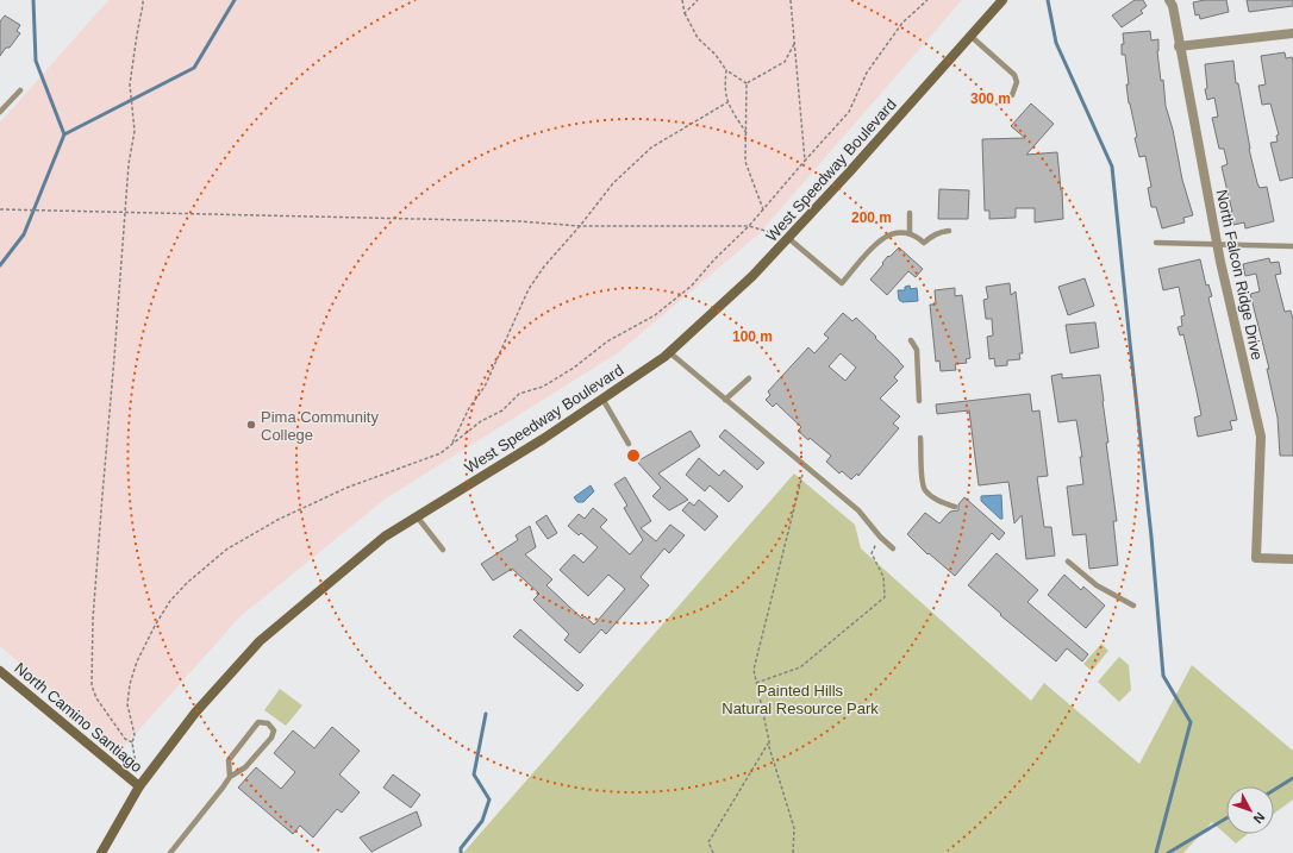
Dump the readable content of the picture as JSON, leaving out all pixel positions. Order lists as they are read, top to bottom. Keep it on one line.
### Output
{"streets":{"main road":["West Speedway Boulevard","North Camino Santiago"],"street":["North Falcon Ridge Drive"]},"crossings":[["West Speedway Boulevard","North Camino Santiago"]],"parks":["Painted Hills Natural Resource Park"],"places":["Pima Community College"],"north":"bottom right","rings":["300 m","200 m","100 m"]}
